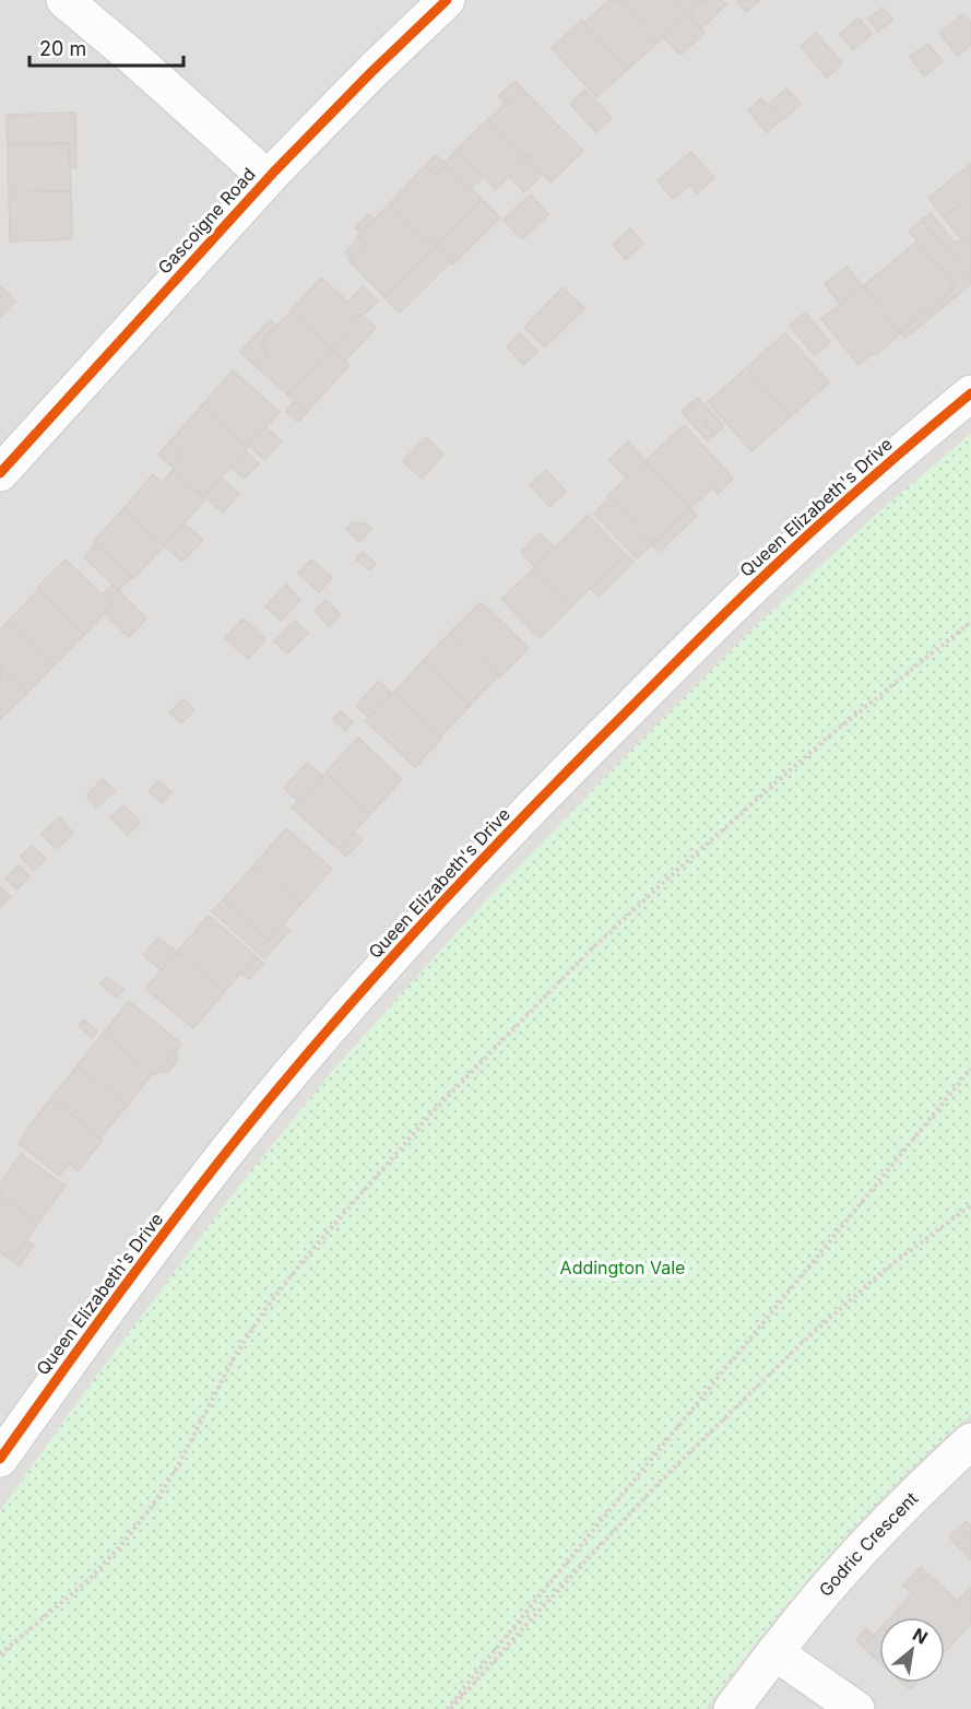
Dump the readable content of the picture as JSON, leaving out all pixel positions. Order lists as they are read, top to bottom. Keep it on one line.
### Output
{"streets":{"street":["Gascoigne Road","Queen Elizabeth's Drive","Godric Crescent"]},"parks":["Addington Vale"],"scale_bar":"20 m","north":"top right"}
